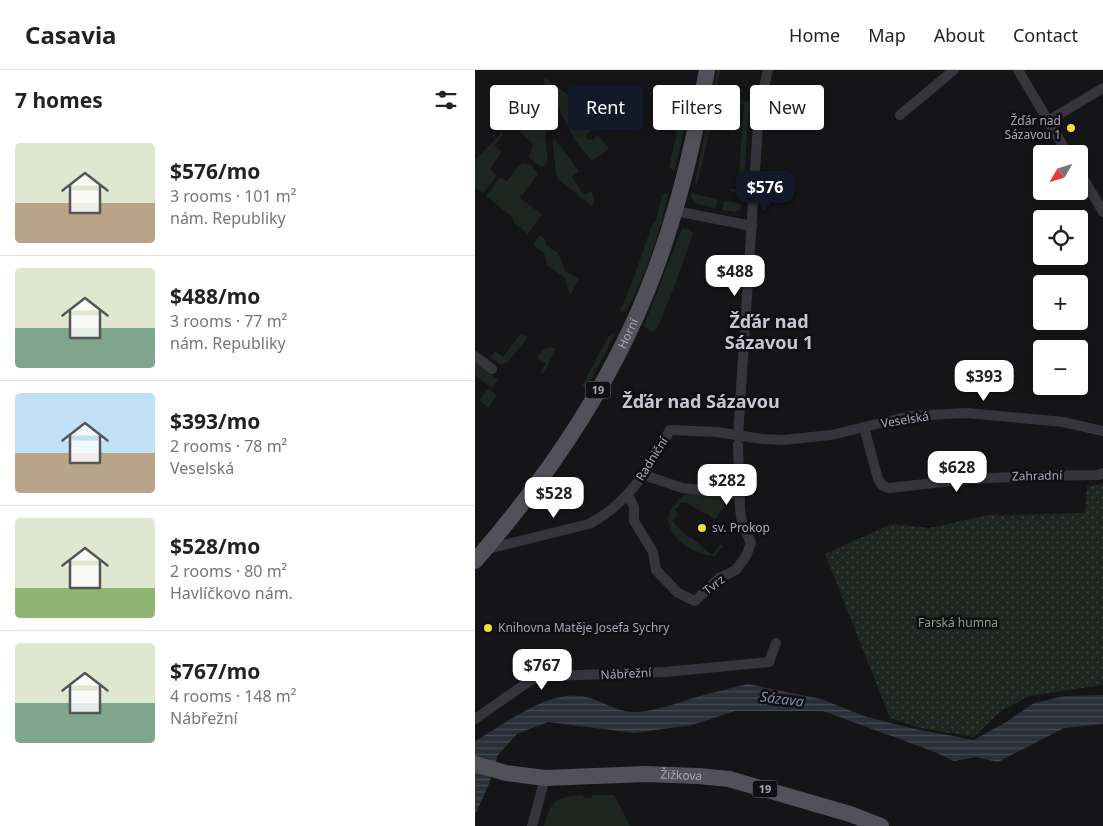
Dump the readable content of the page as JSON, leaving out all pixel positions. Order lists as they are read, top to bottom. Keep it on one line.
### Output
{"streets":{"main road":["Horní","19","Žižkova"],"street":["Veselská","Radniční","Zahradní","Tvrz","Nábřežní"]},"crossings":[["Horní","Radniční"],["Veselská","Radniční"],["Veselská","Zahradní"],["Veselská","Tvrz"],["Radniční","Tvrz"]],"districts":["Žďár nad Sázavou 1","Žďár nad Sázavou"],"water":["Sázava"],"parks":["Farská humna"],"places":["Žďár nad Sázavou 1","sv. Prokop","Knihovna Matěje Josefa Sychry"],"north":"bottom left","page":{"header":"Casavia","nav":["Home","Map","About","Contact"],"heading":"7 homes","chip":["Buy","Rent","Filters","New"],"list":[{"name":"$576/mo","note":"3 rooms · 101 m² · nám. Republiky"},{"name":"$488/mo","note":"3 rooms · 77 m² · nám. Republiky"},{"name":"$393/mo","note":"2 rooms · 78 m² · Veselská"},{"name":"$528/mo","note":"2 rooms · 80 m² · Havlíčkovo nám."},{"name":"$767/mo","note":"4 rooms · 148 m² · Nábřežní"}],"map_buttons":["+","−"],"price":["$576","$488","$393","$628","$282","$528","$767"]}}
